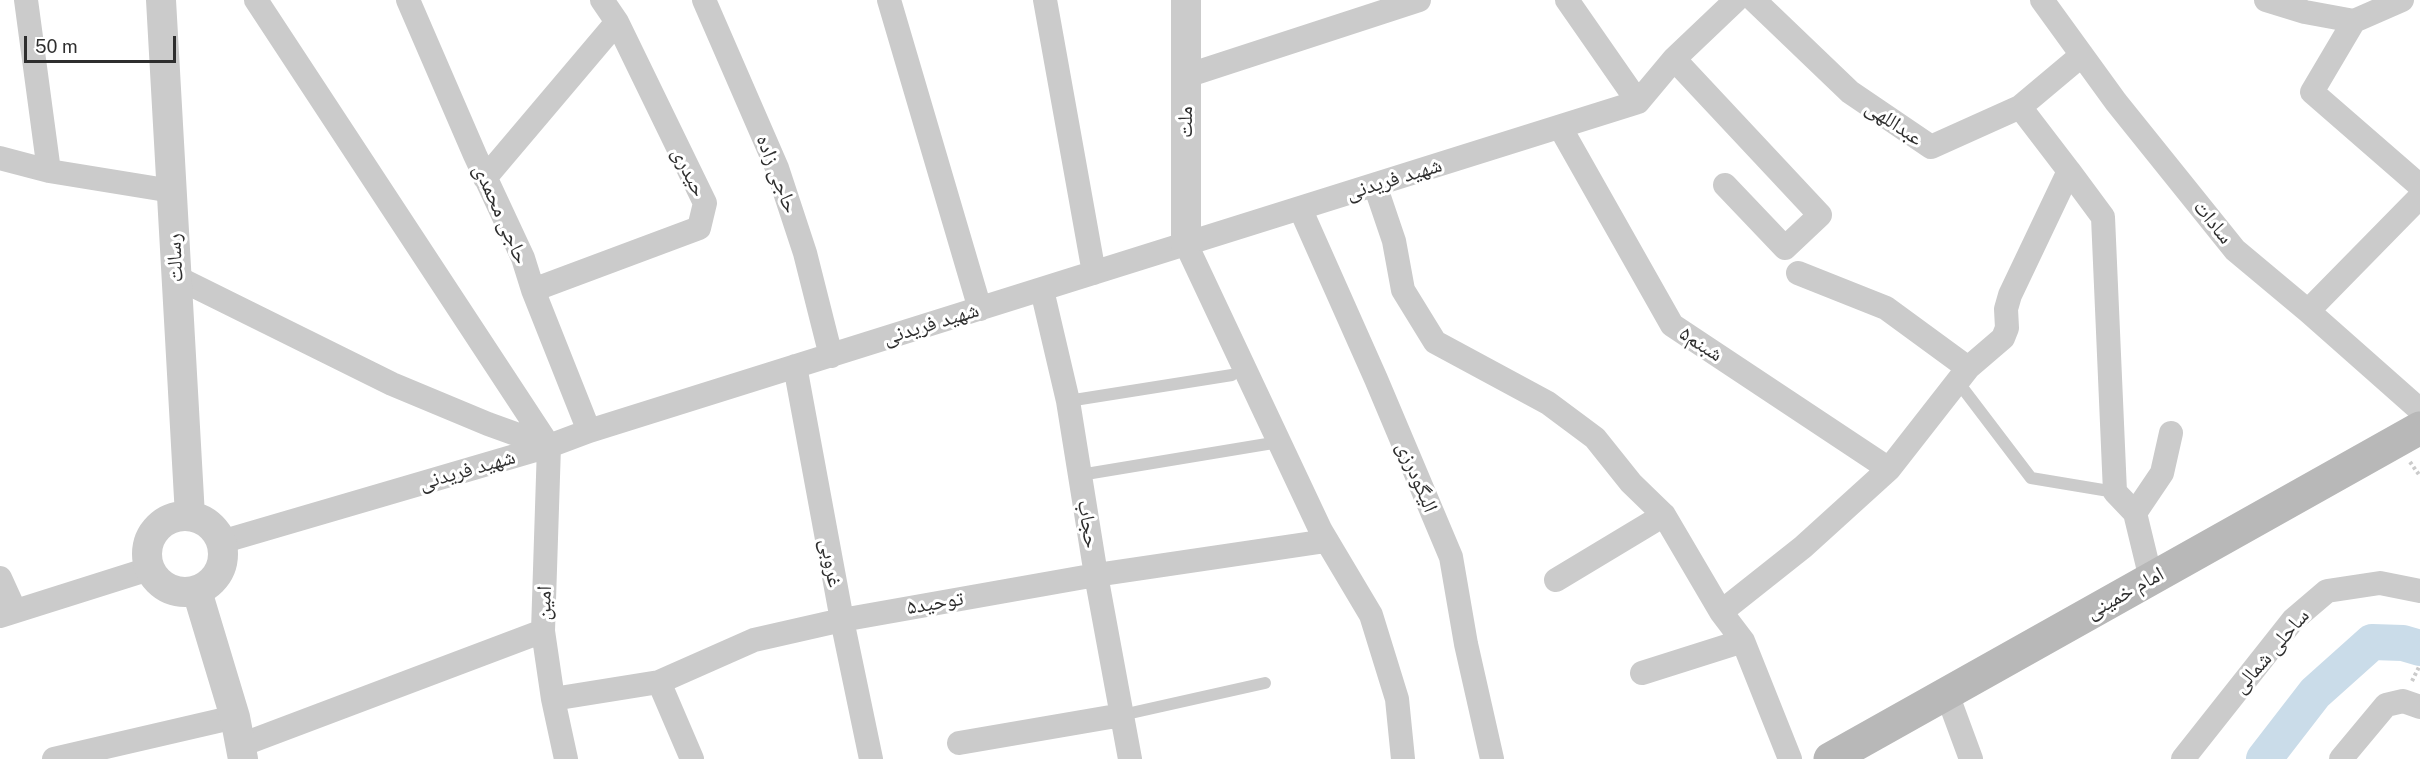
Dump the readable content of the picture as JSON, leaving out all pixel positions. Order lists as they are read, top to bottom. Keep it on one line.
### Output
{"streets":{"main road":["امام خمینی"],"street":["ملت","عبداللهی","حیدری","حاجی زاده","شهید فریدنی","حاجی محمدی","سادات","رسالت","شبنم۵","الیگودرزی","حجاب","غروبی","امین","توحید۵","ساحلی شمالی"]},"crossings":[["ملت","شهید فریدنی"],["عبداللهی","سادات"],["حیدری","حاجی محمدی"],["حاجی زاده","شهید فریدنی"],["شهید فریدنی","حاجی محمدی"],["شهید فریدنی","رسالت"],["شهید فریدنی","شبنم۵"],["شهید فریدنی","الیگودرزی"],["شهید فریدنی","حجاب"],["شهید فریدنی","غروبی"],["شهید فریدنی","امین"],["حجاب","توحید۵"],["غروبی","توحید۵"],["امین","توحید۵"]],"scale_bar":"50 m"}
